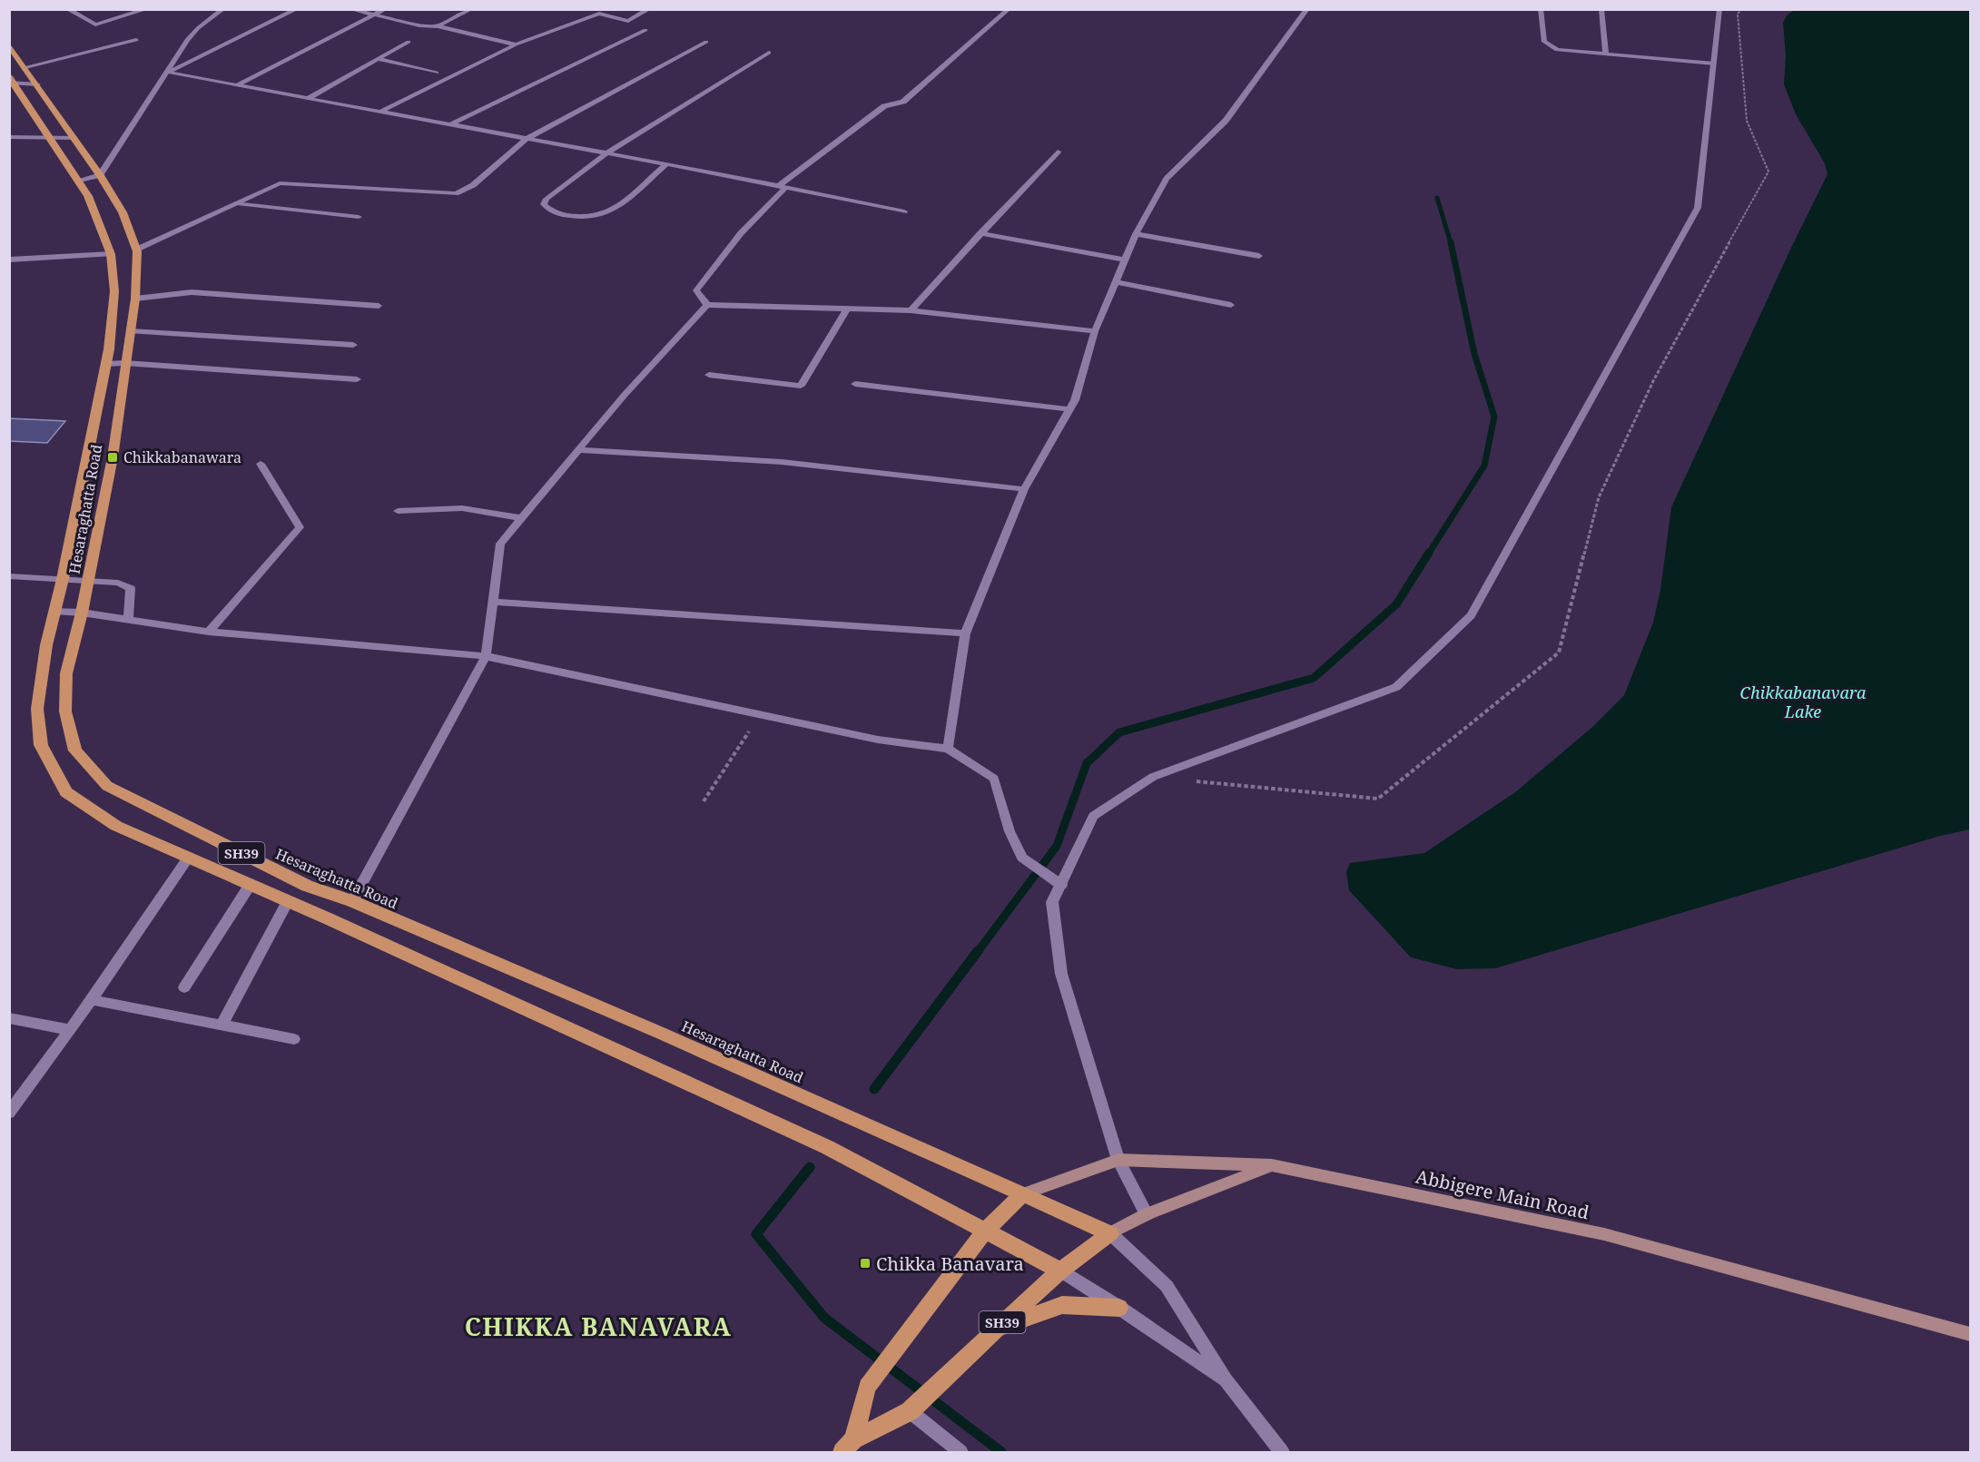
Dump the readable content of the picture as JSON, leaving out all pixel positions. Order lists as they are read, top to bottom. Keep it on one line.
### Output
{"streets":{"main road":["Hesaraghatta Road","SH39","Abbigere Main Road"]},"crossings":[["Hesaraghatta Road","Abbigere Main Road"]],"districts":["CHIKKA BANAVARA"],"water":["Chikkabanavara Lake"],"places":{"transit":["Chikkabanawara","Chikka Banavara"]}}
